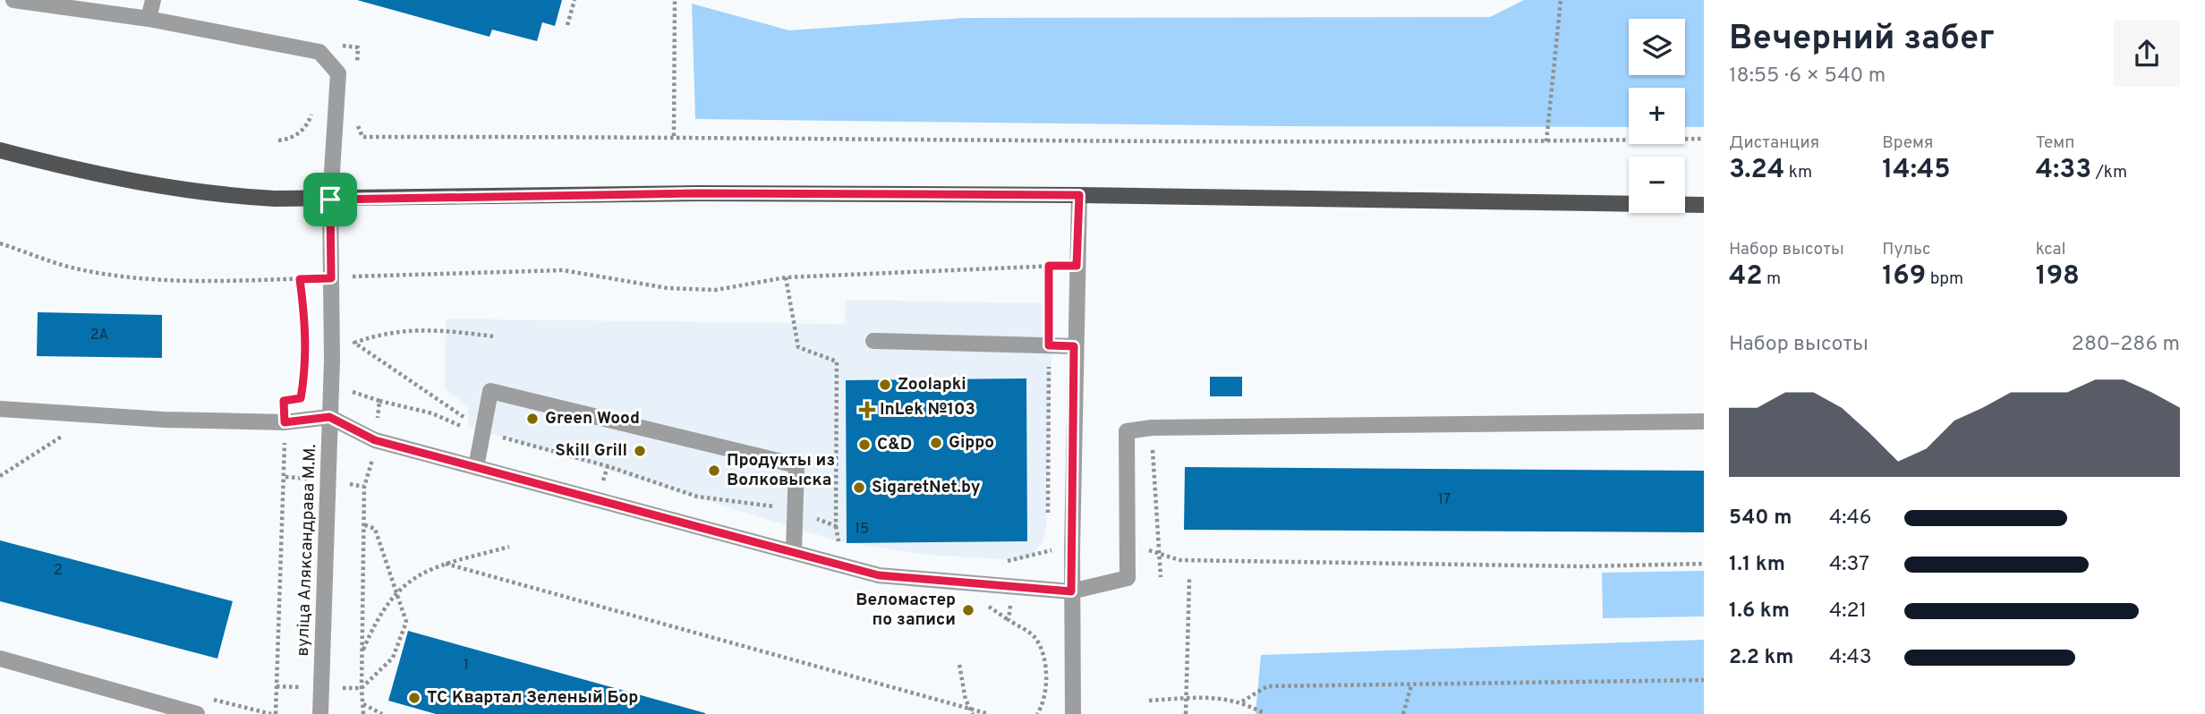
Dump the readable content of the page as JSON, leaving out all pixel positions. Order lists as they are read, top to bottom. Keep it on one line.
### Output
{"streets":{"street":["вуліца Аляксандрава М.М."]},"places":{"other":["Zoolapki","Green Wood","Gippo","C&D","Skill Grill","Продукты из Волковыска","SigaretNet.by","Веломастер по записи","ТС Квартал Зеленый Бор"],"health":["InLek №103"]},"house_numbers":["2А","17","15","2","1"],"page":{"heading":["Вечерний забег","18:55 · 6 × 540 m"],"map_buttons":["+","−"],"stats":[["Дистанция","3.24 km"],["Время","14:45"],["Темп","4:33 /km"],["Набор высоты","42 m"],["Пульс","169 bpm"],["kcal","198"]],"chart":["Набор высоты","280–286 m"],"list":[{"name":"540 m","note":"4:46"},{"name":"1.1 km","note":"4:37"},{"name":"1.6 km","note":"4:21"},{"name":"2.2 km","note":"4:43"}]}}
